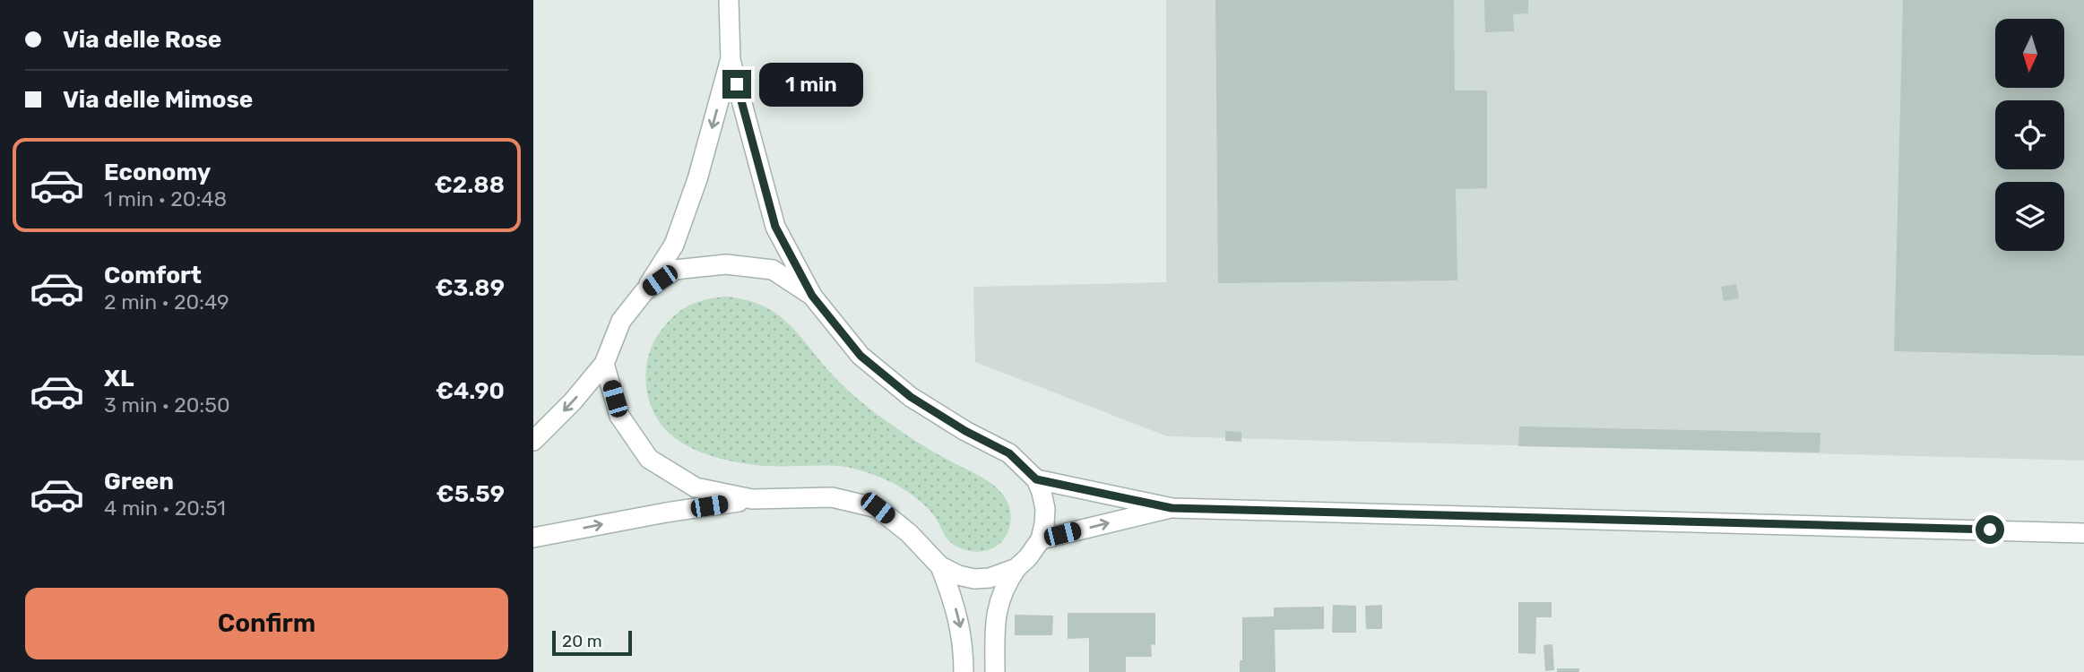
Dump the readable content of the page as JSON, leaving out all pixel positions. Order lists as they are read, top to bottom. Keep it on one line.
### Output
{"scale_bar":"20 m","north":"bottom","page":{"banner":["Via delle Rose","Via delle Mimose"],"bubble":"1 min","list":[{"name":"Economy","note":"1 min · 20:48","value":"€2.88"},{"name":"Comfort","note":"2 min · 20:49","value":"€3.89"},{"name":"XL","note":"3 min · 20:50","value":"€4.90"},{"name":"Green","note":"4 min · 20:51","value":"€5.59"}],"buttons":"Confirm","scale":"20 m"}}
